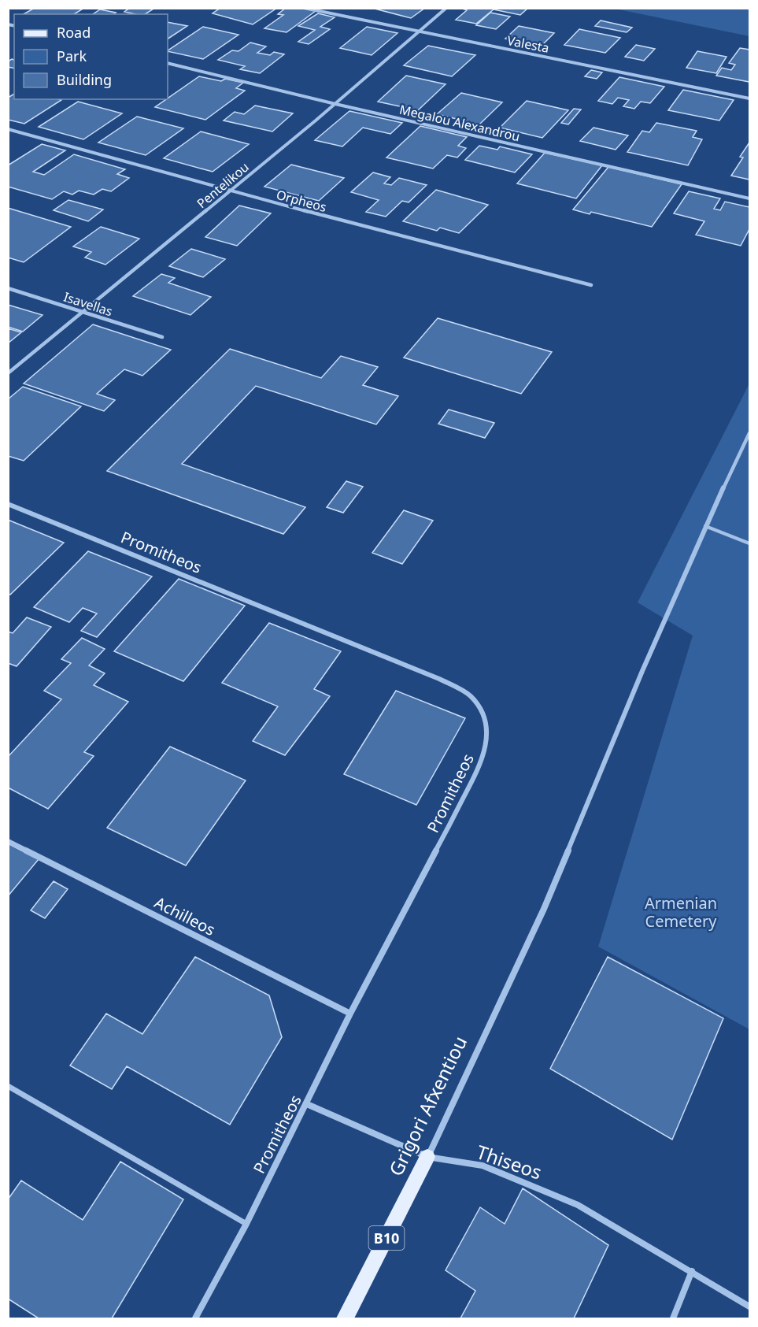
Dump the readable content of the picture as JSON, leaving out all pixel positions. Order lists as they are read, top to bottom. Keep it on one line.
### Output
{"streets":{"main road":["Grigori Afxentiou","B10"],"street":["Valesta","Megalou Alexandrou","Pentelikou","Orpheos","Isavellas","Promitheos","Achilleos","Thiseos"]},"crossings":[["Valesta","Pentelikou"],["Megalou Alexandrou","Pentelikou"],["Pentelikou","Orpheos"],["Pentelikou","Isavellas"],["Promitheos","Achilleos"],["Promitheos","Thiseos"],["Grigori Afxentiou","Thiseos"],["Grigori Afxentiou","B10"]],"parks":["Armenian Cemetery"],"legend":["Road","Park","Building"]}
